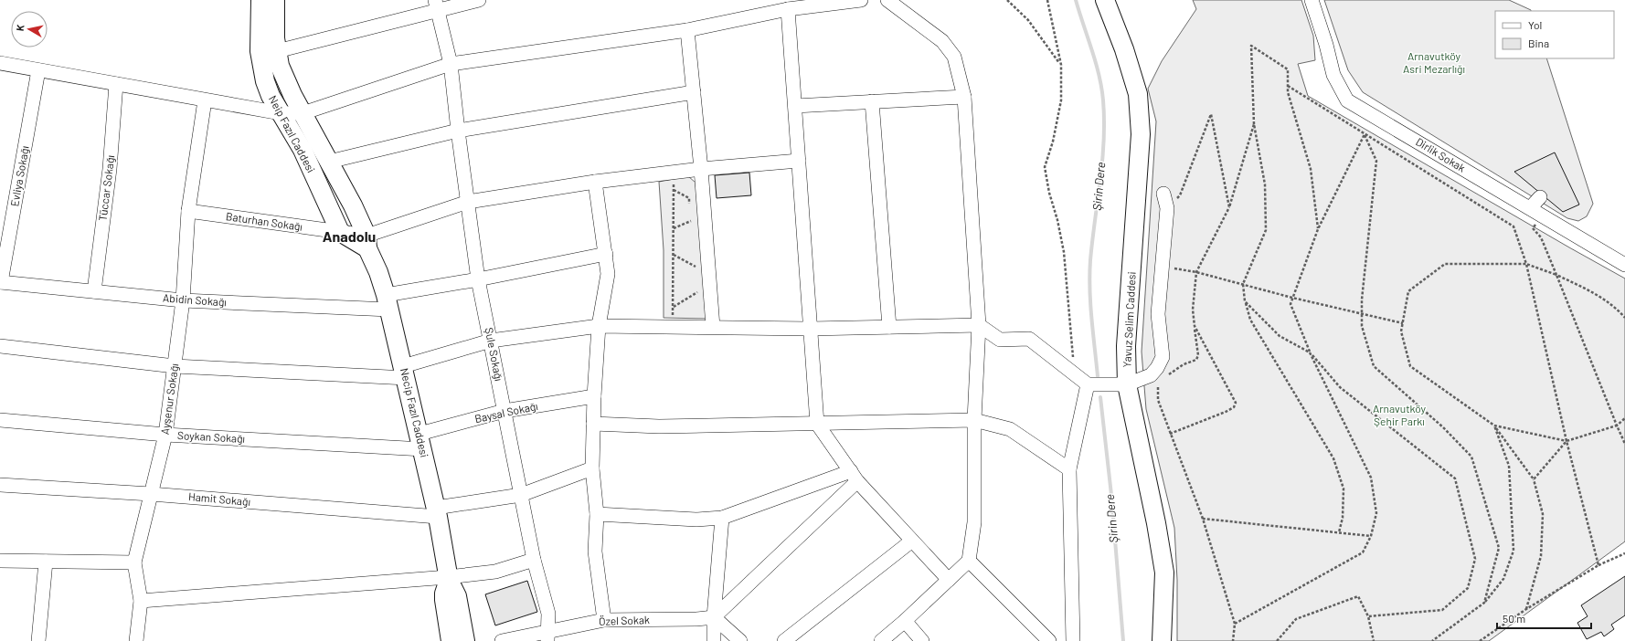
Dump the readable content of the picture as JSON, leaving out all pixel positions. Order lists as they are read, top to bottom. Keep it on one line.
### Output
{"streets":{"main road":["Neip Fazıl Caddesi","Yavuz Selim Caddesi","Necip Fazıl Caddesi"],"street":["Dirlik Sokak","Evliya Sokağı","Tüccar Sokağı","Baturhan Sokağı","Abidin Sokağı","Şule Sokağı","Ayşenur Sokağı","Baysal Sokağı","Soykan Sokağı","Hamit Sokağı","Özel Sokak"]},"crossings":[["Neip Fazıl Caddesi","Baturhan Sokağı"],["Evliya Sokağı","Abidin Sokağı"],["Tüccar Sokağı","Abidin Sokağı"],["Baturhan Sokağı","Ayşenur Sokağı"],["Abidin Sokağı","Şule Sokağı"],["Abidin Sokağı","Ayşenur Sokağı"],["Abidin Sokağı","Necip Fazıl Caddesi"],["Şule Sokağı","Baysal Sokağı"],["Şule Sokağı","Hamit Sokağı"],["Şule Sokağı","Özel Sokak"],["Ayşenur Sokağı","Soykan Sokağı"],["Ayşenur Sokağı","Hamit Sokağı"],["Necip Fazıl Caddesi","Baysal Sokağı"],["Necip Fazıl Caddesi","Soykan Sokağı"],["Necip Fazıl Caddesi","Hamit Sokağı"],["Baysal Sokağı","Soykan Sokağı"]],"districts":["Anadolu"],"water":["Şirin Dere"],"parks":["Arnavutköy Asri Mezarlığı","Arnavutköy Şehir Parkı"],"legend":["Yol","Bina"],"scale_bar":"50 m","north":"left"}
